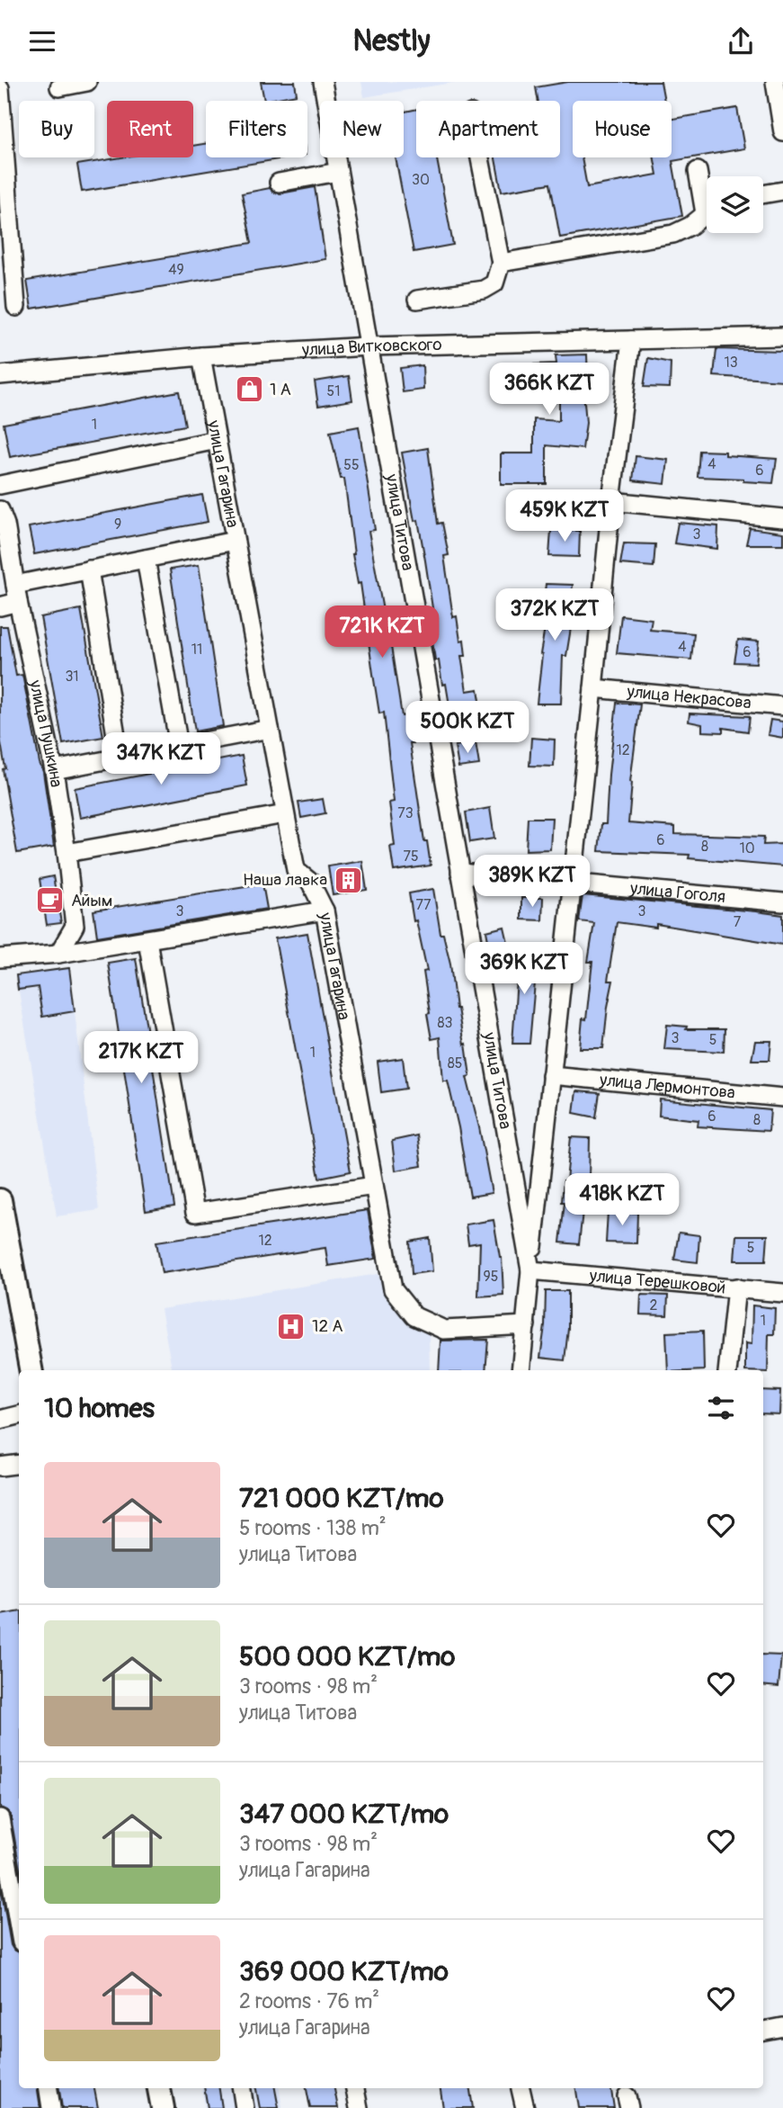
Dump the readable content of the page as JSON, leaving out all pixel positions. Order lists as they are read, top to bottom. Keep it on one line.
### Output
{"streets":{"street":["улица Витковского","улица Гагарина","улица Титова","улица Некрасова","улица Пушкина","улица Гоголя","улица Лермонтова","улица Терешковой"]},"crossings":[["улица Витковского","улица Гагарина"],["улица Витковского","улица Титова"],["улица Гагарина","улица Титова"],["улица Титова","улица Гоголя"],["улица Титова","улица Терешковой"]],"places":{"shop":["1 А"],"building":["Наша лавка"],"cafe":["Айым"],"hospital":["12 А"]},"house_numbers":["30","49","13","51","1","4","55","6","9","3","4","11","6","31","12","73","6","8","10","75","77","3","3","7","83","3","5","1","85","6","8","12","5","95","2","1"],"page":{"header":"Nestly","chip":["Buy","Rent","Filters","New","Apartment","House"],"price":["366K KZT","459K KZT","372K KZT","721K KZT","500K KZT","347K KZT","389K KZT","369K KZT","217K KZT","418K KZT"],"heading":"10 homes","list":[{"name":"721 000 KZT/mo","note":"5 rooms · 138 m² · улица Титова"},{"name":"500 000 KZT/mo","note":"3 rooms · 98 m² · улица Титова"},{"name":"347 000 KZT/mo","note":"3 rooms · 98 m² · улица Гагарина"},{"name":"369 000 KZT/mo","note":"2 rooms · 76 m² · улица Гагарина"}]}}
